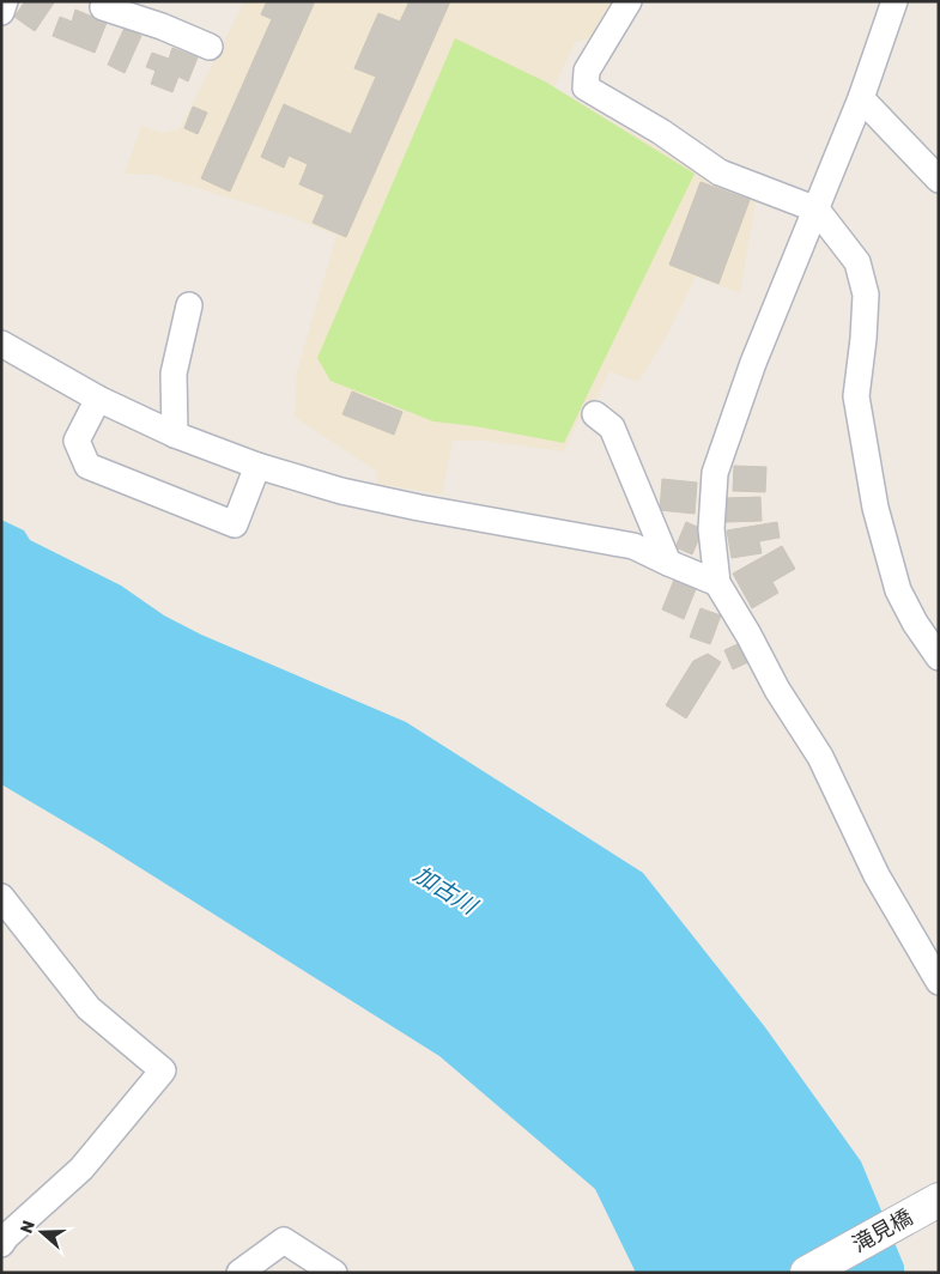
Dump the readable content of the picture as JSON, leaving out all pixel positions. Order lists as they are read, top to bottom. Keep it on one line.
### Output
{"streets":{"street":["滝見橋"]},"water":["加古川"],"north":"left"}
